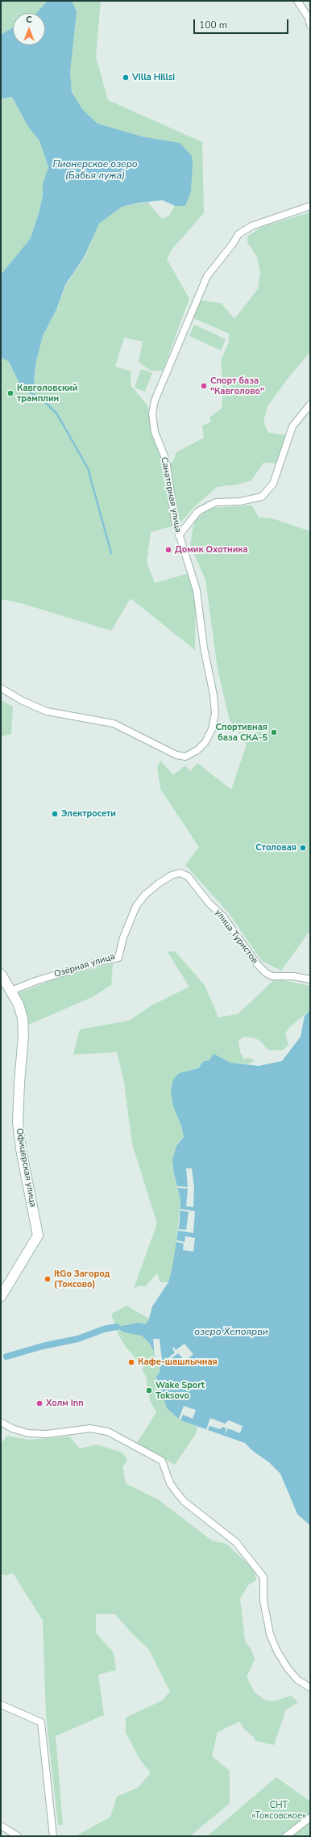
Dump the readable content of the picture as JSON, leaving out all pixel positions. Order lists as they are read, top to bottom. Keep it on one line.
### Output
{"streets":{"street":["Санаторная улица","улица Туристов","Озёрная улица","Офицерская улица"]},"crossings":[["улица Туристов","Озёрная улица"],["Озёрная улица","Офицерская улица"]],"water":["Пионерское озеро (Бабья лужа)","озеро Хепоярви"],"parks":["СНТ «Токсовское»"],"places":["Villa Hillsi","Спорт база \"Кавголово\"","Кавголовский трамплин","Домик Охотника","Спортивная база СКА-5","Электросети","Столовая","ItGo Загород (Токсово)","Кафе-шашлычная","Wake Sport Toksovo","Холм Inn"],"scale_bar":"100 m","north":"top"}
